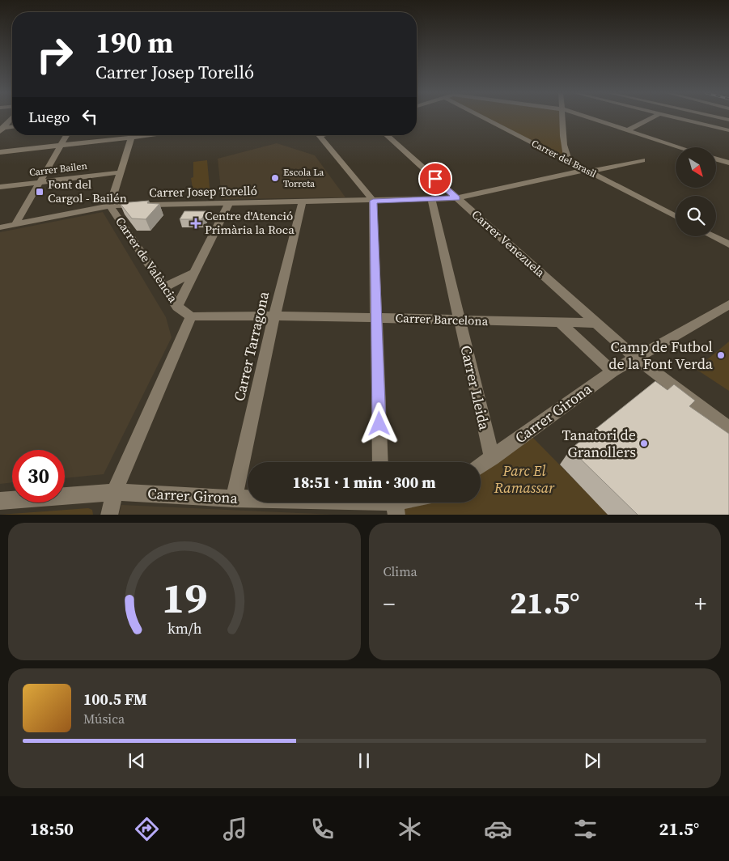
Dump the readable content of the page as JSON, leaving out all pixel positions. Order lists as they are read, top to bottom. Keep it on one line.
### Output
{"streets":{"street":["Carrer del Brasil","Carrer Bailen","Carrer Josep Torelló","Carrer Venezuela","Carrer de València","Carrer Barcelona","Carrer Tarragona","Carrer Lleida","Carrer Girona"]},"crossings":[["Carrer del Brasil","Carrer Josep Torelló"],["Carrer Bailen","Carrer de València"],["Carrer Josep Torelló","Carrer Venezuela"],["Carrer Josep Torelló","Carrer de València"],["Carrer Josep Torelló","Carrer Tarragona"],["Carrer Josep Torelló","Carrer Lleida"],["Carrer Venezuela","Carrer Barcelona"],["Carrer Venezuela","Carrer Girona"],["Carrer de València","Carrer Barcelona"],["Carrer Barcelona","Carrer Tarragona"],["Carrer Barcelona","Carrer Lleida"],["Carrer Tarragona","Carrer Girona"],["Carrer Lleida","Carrer Girona"]],"parks":["Parc El Ramassar"],"places":{"other":["Escola La Torreta","Camp de Futbol de la Font Verda","Tanatori de Granollers"],"transit":["Font del Cargol - Bailén"],"health":["Centre d'Atenció Primària la Roca"]},"north":"bottom right","page":{"turn":["190 m","Carrer Josep Torelló"],"then":"Luego","limit":"30","trip":"18:51 · 1 min · 300 m","tile":"Clima","heat":["−","21.5°","+"],"song":["100.5 FM","Música"],"tabs":["18:50","21.5°"],"gauge":["19","km/h"]}}
